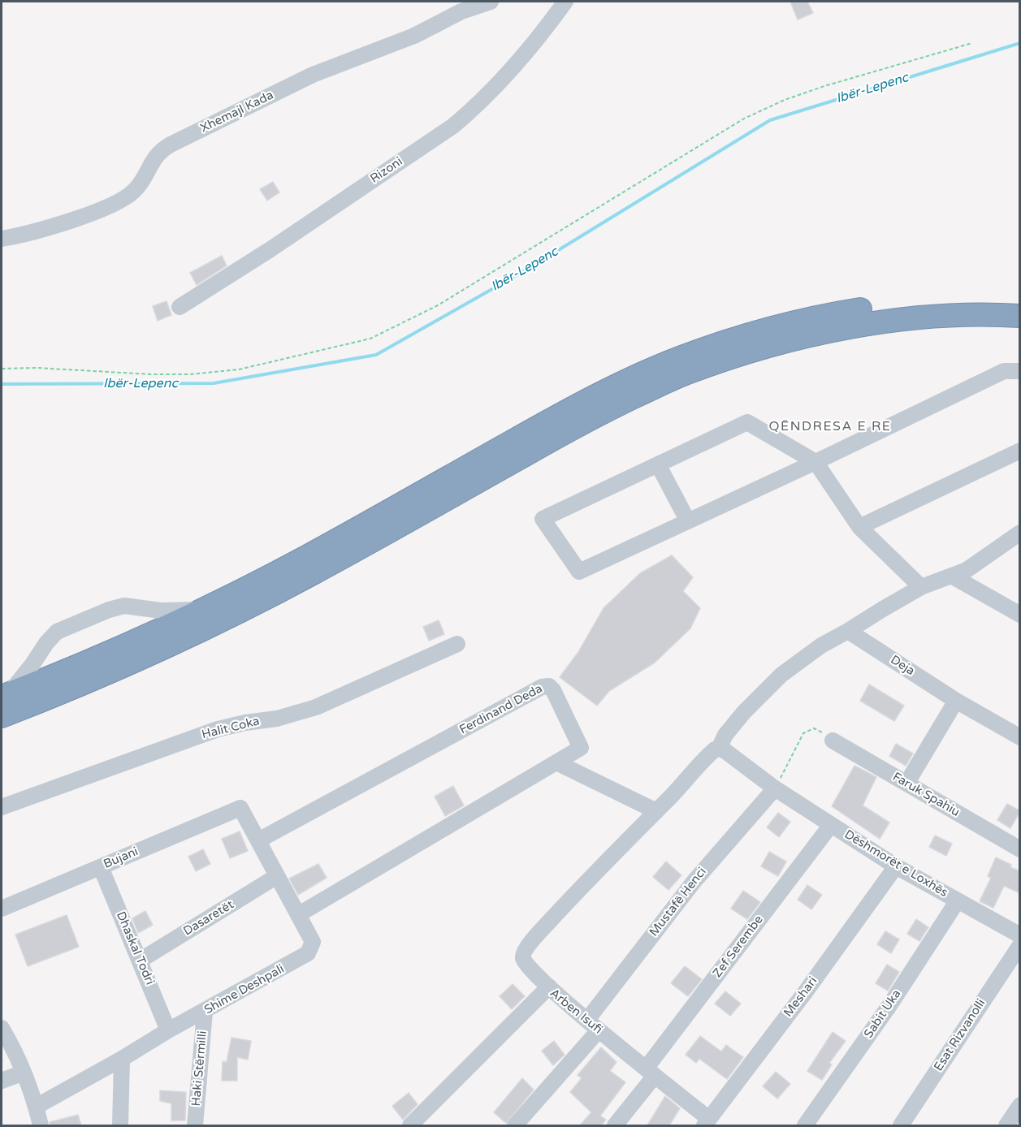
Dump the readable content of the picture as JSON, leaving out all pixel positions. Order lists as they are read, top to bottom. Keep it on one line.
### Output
{"streets":{"street":["Xhemajl Kada","Rizoni","Deja","Ferdinand Deda","Halit Coka","Faruk Spahiu","Bujani","Dëshmorët e Loxhës","Mustafë Henci","Dasaretët","Zef Serembe","Dhaskal Todri","Shime Deshpali","Meshari","Arben Isufi","Sabit Uka","Esat Rizvanolli","Haki Stërmilli"]},"crossings":[["Ferdinand Deda","Shime Deshpali"],["Bujani","Dhaskal Todri"],["Bujani","Shime Deshpali"],["Dëshmorët e Loxhës","Mustafë Henci"],["Dëshmorët e Loxhës","Zef Serembe"],["Dëshmorët e Loxhës","Meshari"],["Dëshmorët e Loxhës","Sabit Uka"],["Mustafë Henci","Arben Isufi"],["Dasaretët","Dhaskal Todri"],["Dasaretët","Shime Deshpali"],["Zef Serembe","Arben Isufi"],["Dhaskal Todri","Shime Deshpali"],["Shime Deshpali","Haki Stërmilli"],["Meshari","Arben Isufi"]],"districts":["QËNDRESA E RE"],"water":["Ibër-Lepenc"]}
